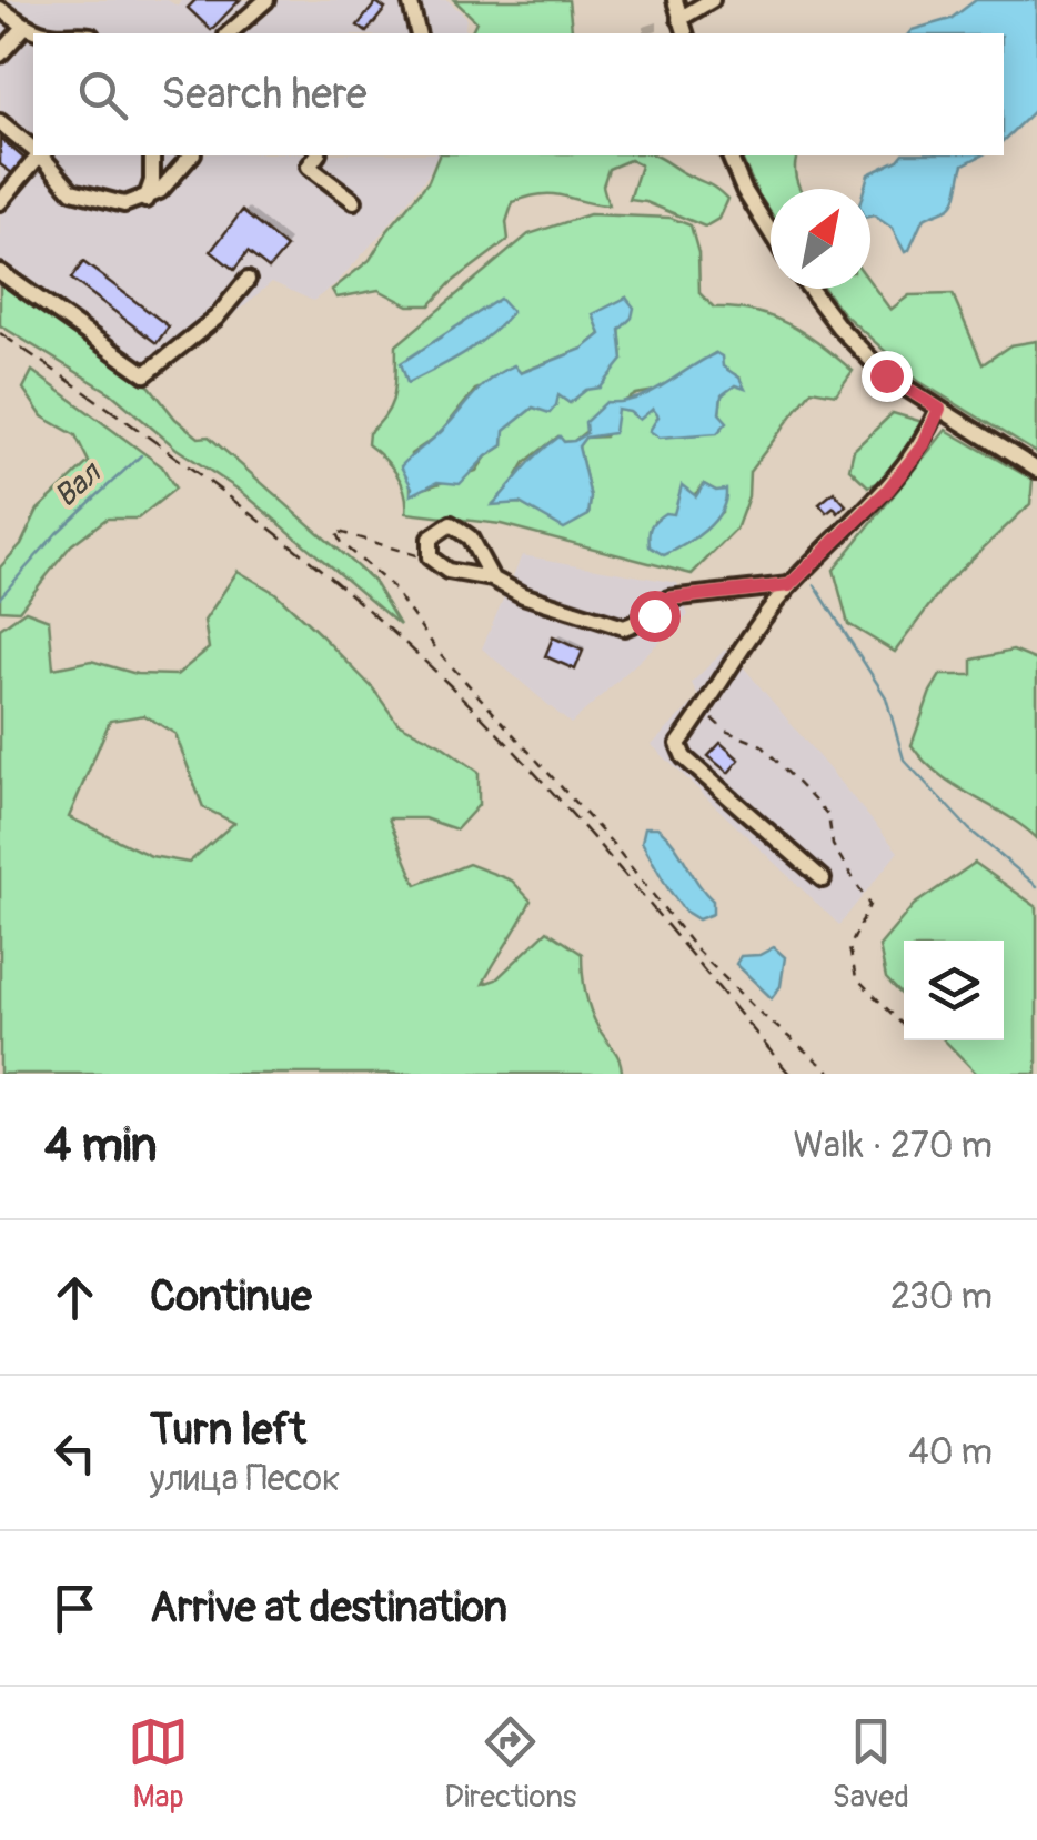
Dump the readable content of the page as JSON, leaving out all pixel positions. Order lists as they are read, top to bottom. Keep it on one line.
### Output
{"water":["Вал"],"north":"top right","page":{"search":"Search here","heading":["4 min","Walk · 270 m"],"list":[["Continue","230 m"],["Turn left","улица Песок","40 m"],"Arrive at destination"],"nav":["Map","Directions","Saved"]}}
